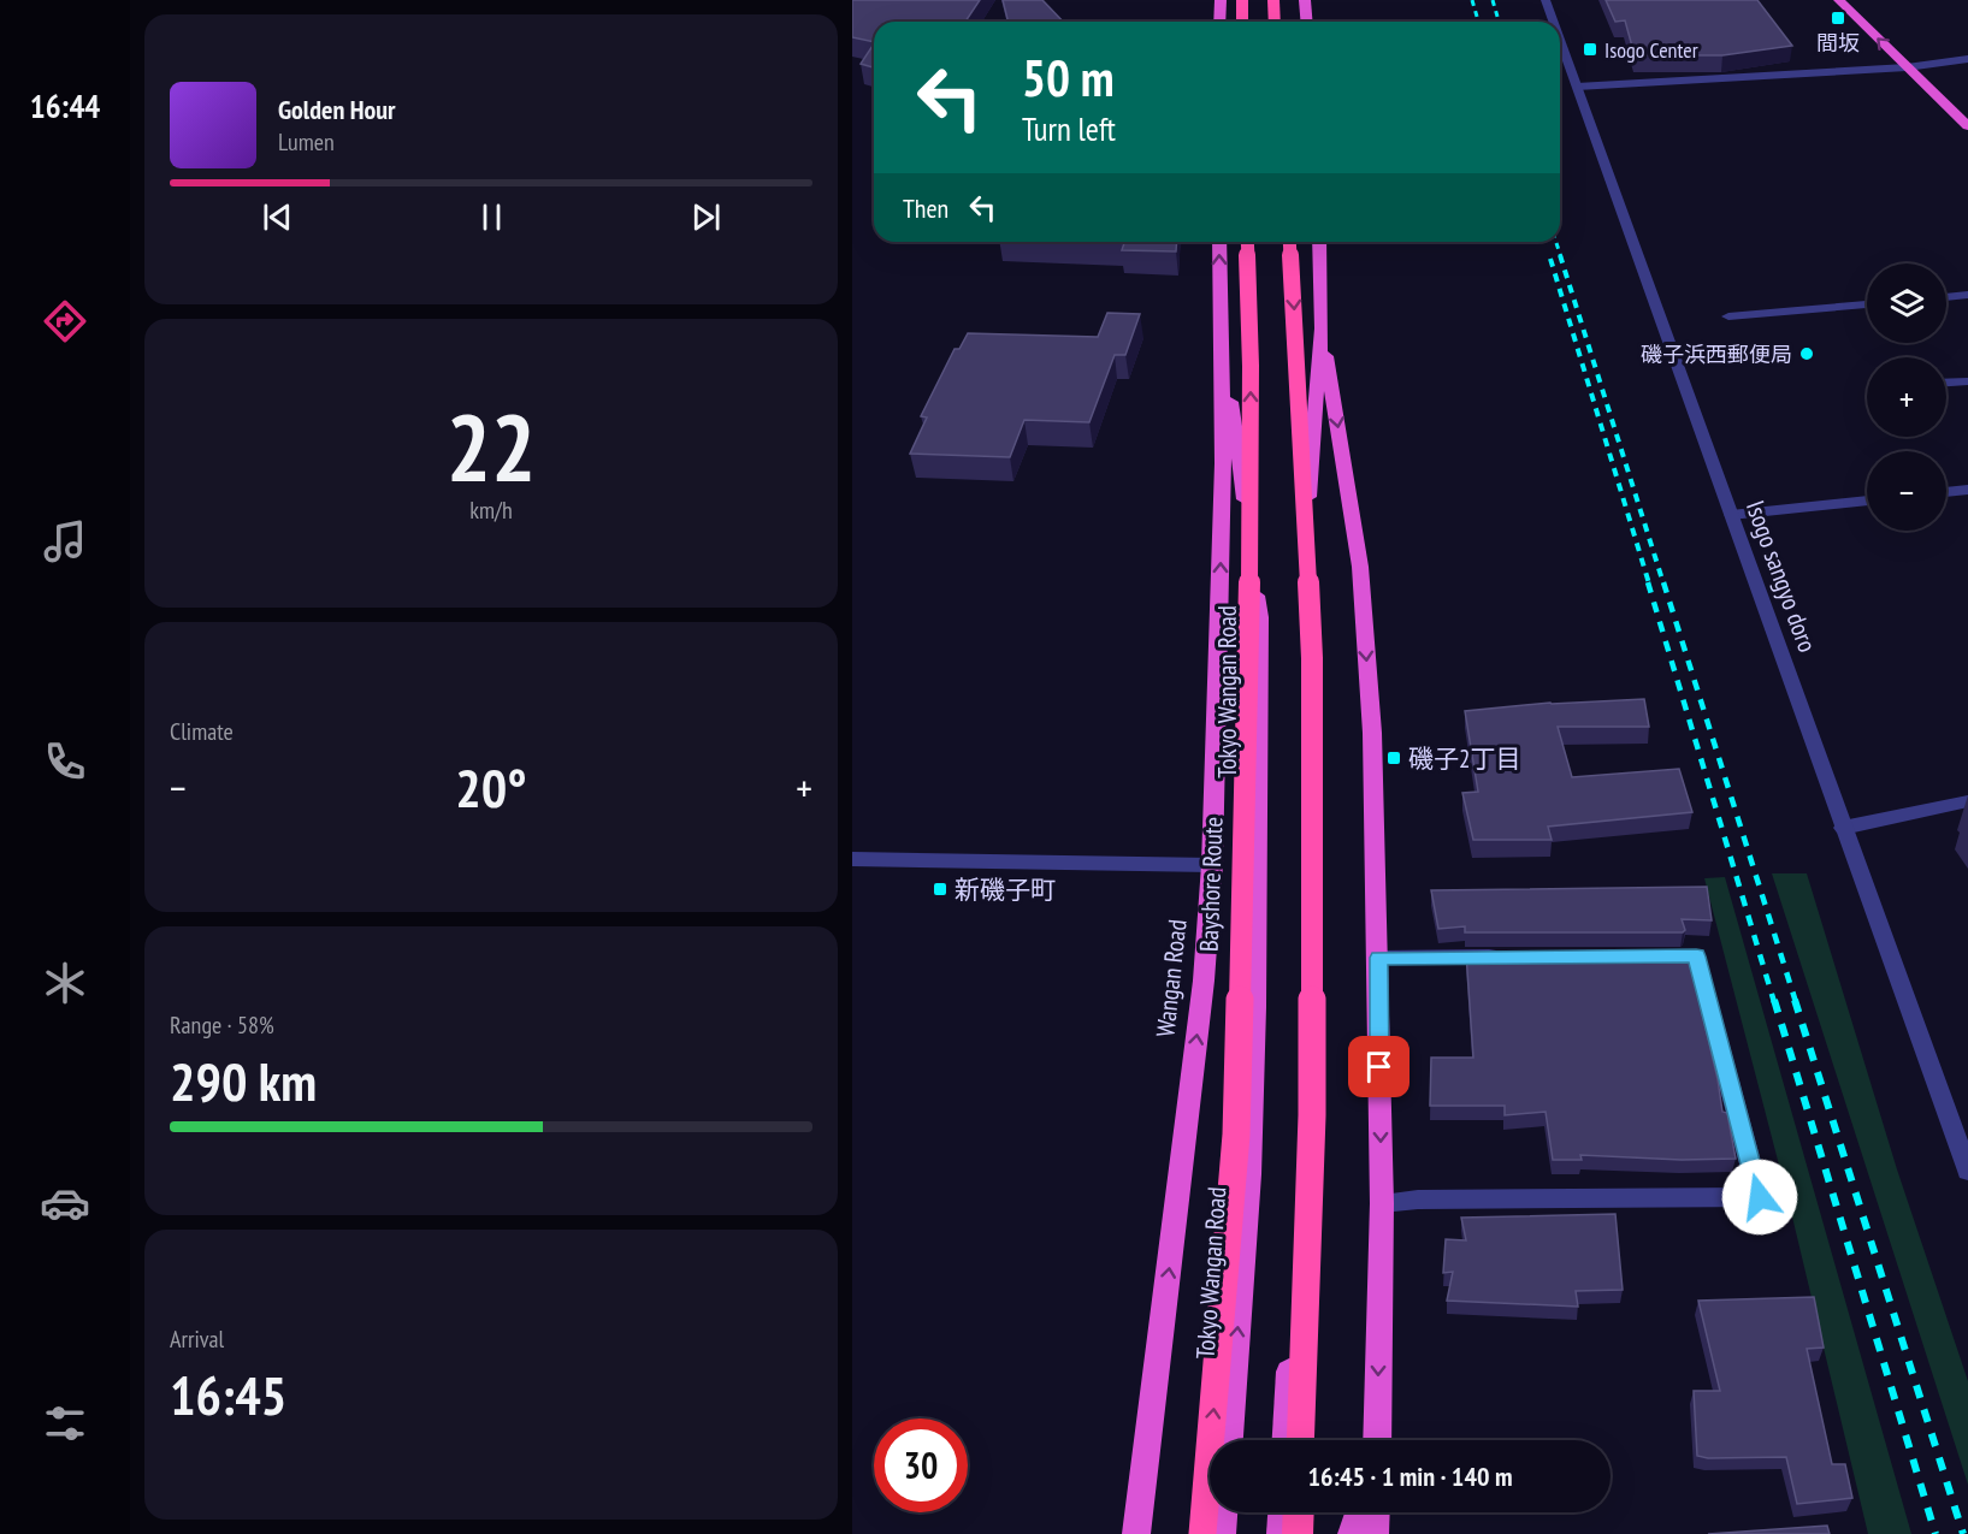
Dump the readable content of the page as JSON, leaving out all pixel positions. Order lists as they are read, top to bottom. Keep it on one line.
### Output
{"streets":{"highway":["Tokyo Wangan Road","Bayshore Route","Wangan Road"],"street":["Isogo sangyo doro"]},"crossings":[["Tokyo Wangan Road","Wangan Road"]],"places":{"transit":["間坂","Isogo Center","磯子2丁目","新磯子町"],"other":["磯子浜西郵便局"]},"page":{"tabs":"16:44","turn":["50 m","Turn left"],"song":["Golden Hour","Lumen"],"then":"Then","map_buttons":["+","−"],"tile":[["22","km/h"],"Climate",["Range · 58%","290 km"],["Arrival","16:45"]],"heat":["−","20°","+"],"limit":"30","trip":"16:45 · 1 min · 140 m"}}
